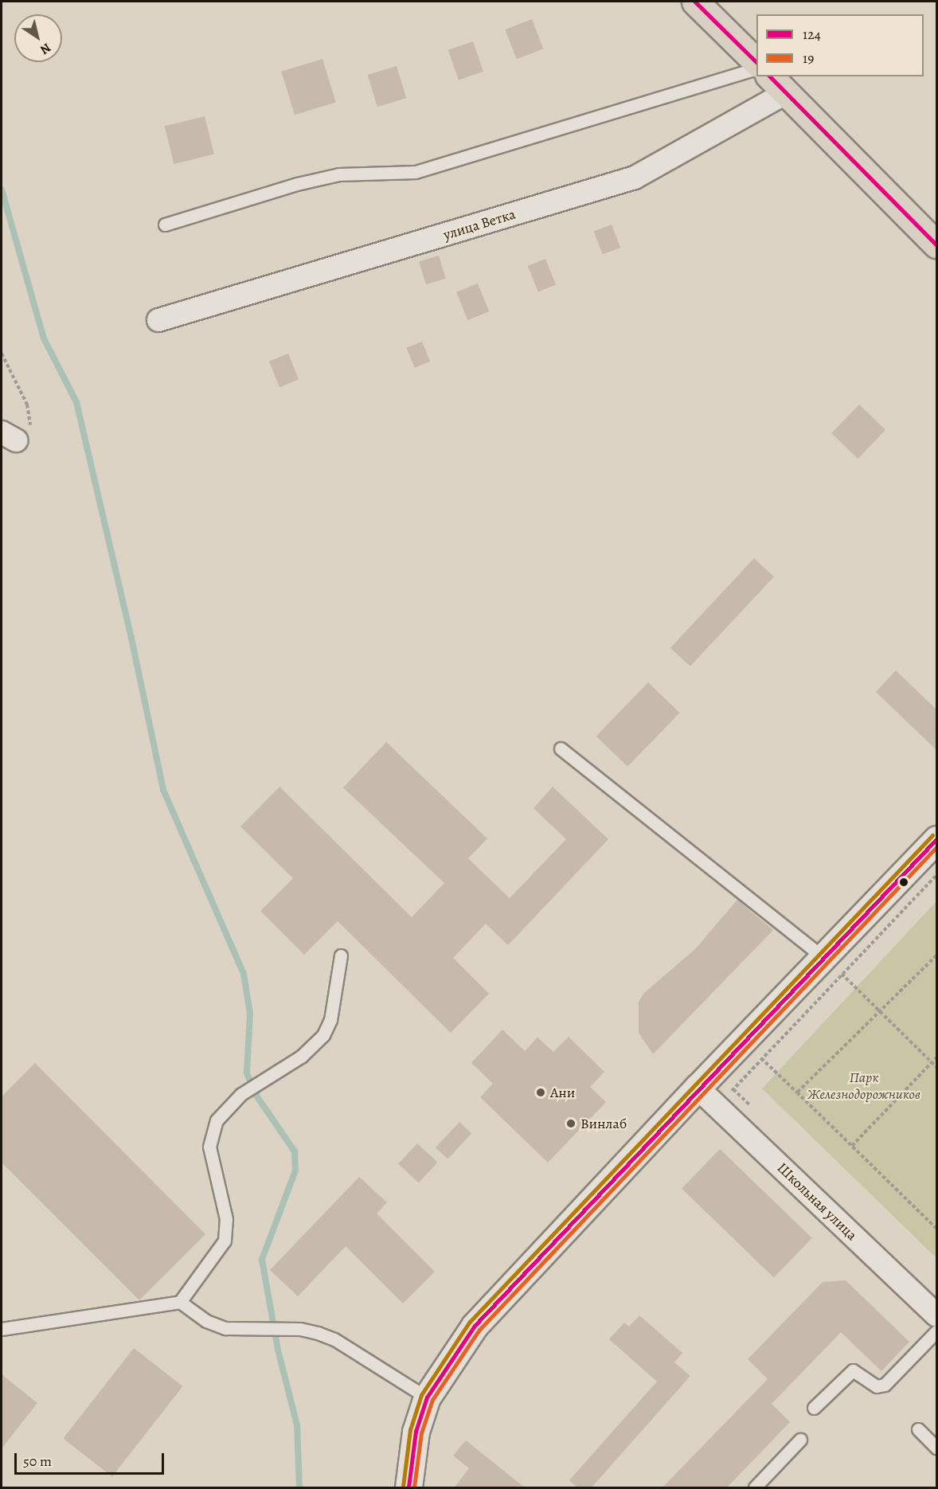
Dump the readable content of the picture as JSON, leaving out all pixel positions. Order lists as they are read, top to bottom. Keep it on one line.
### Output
{"streets":{"street":["улица Ветка","Школьная улица"]},"parks":["Парк Железнодорожников"],"places":["Ани","Винлаб"],"lines":["transit line 124","transit line 19"],"legend":["124","19"],"scale_bar":"50 m","north":"bottom right"}
